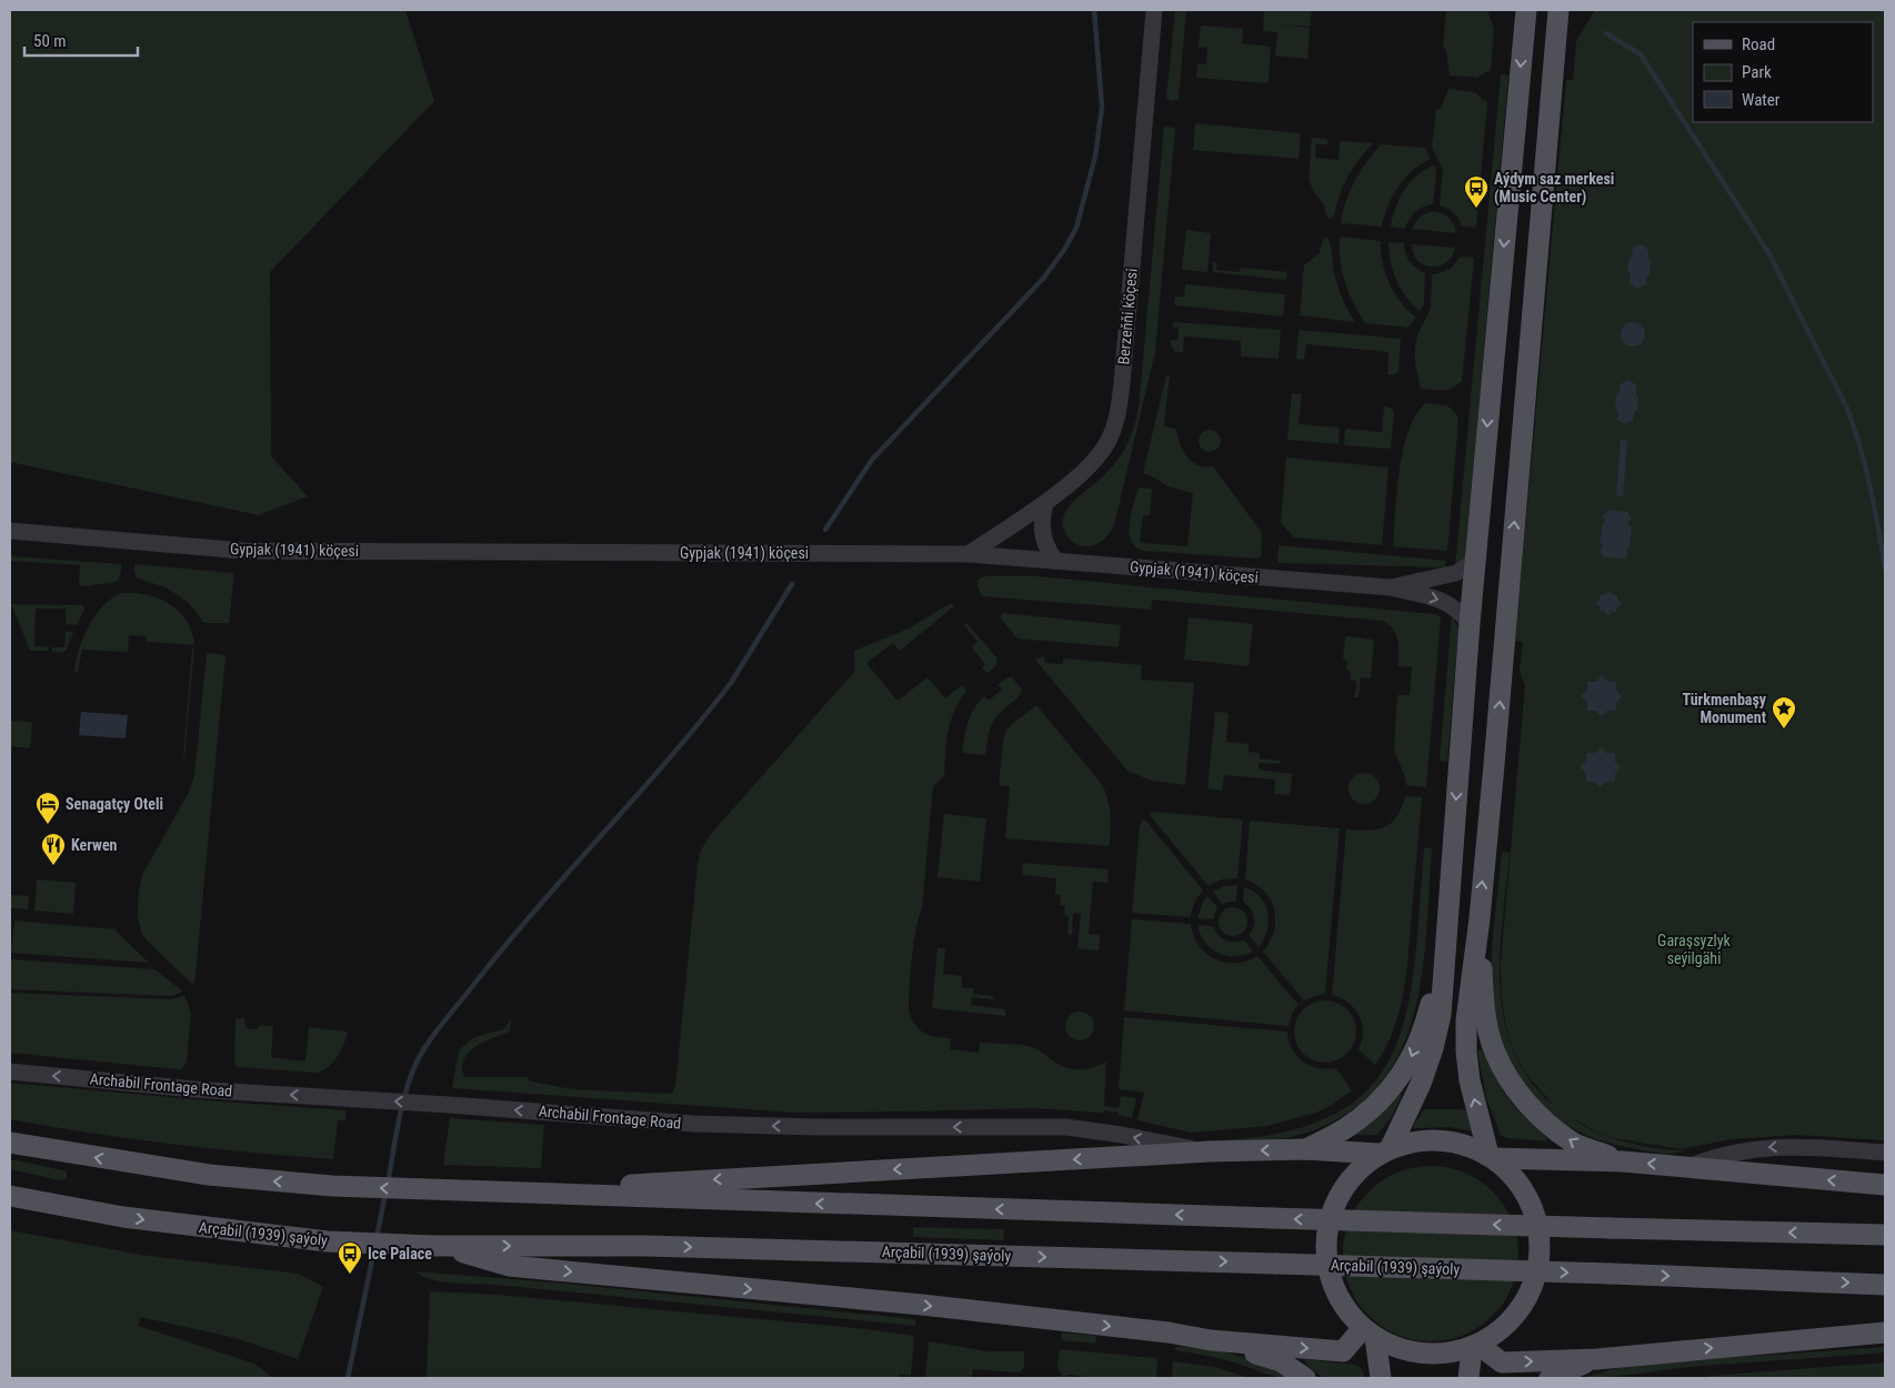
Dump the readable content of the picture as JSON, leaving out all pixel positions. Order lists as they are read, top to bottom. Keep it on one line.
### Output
{"streets":{"main road":["Arçabil (1939) şaýoly"],"street":["Berzeňňi köçesi","Gypjak (1941) köçesi","Archabil Frontage Road"]},"crossings":[["Berzeňňi köçesi","Gypjak (1941) köçesi"]],"one_way":["Archabil Frontage Road"],"parks":["Garaşsyzlyk seýilgähi"],"places":{"bus stop":["Aýdym saz merkesi (Music Center)","Ice Palace"],"place":["Türkmenbaşy Monument"],"hotel":["Senagatçy Oteli"],"restaurant":["Kerwen"]},"legend":["Road","Park","Water"],"scale_bar":"50 m"}
